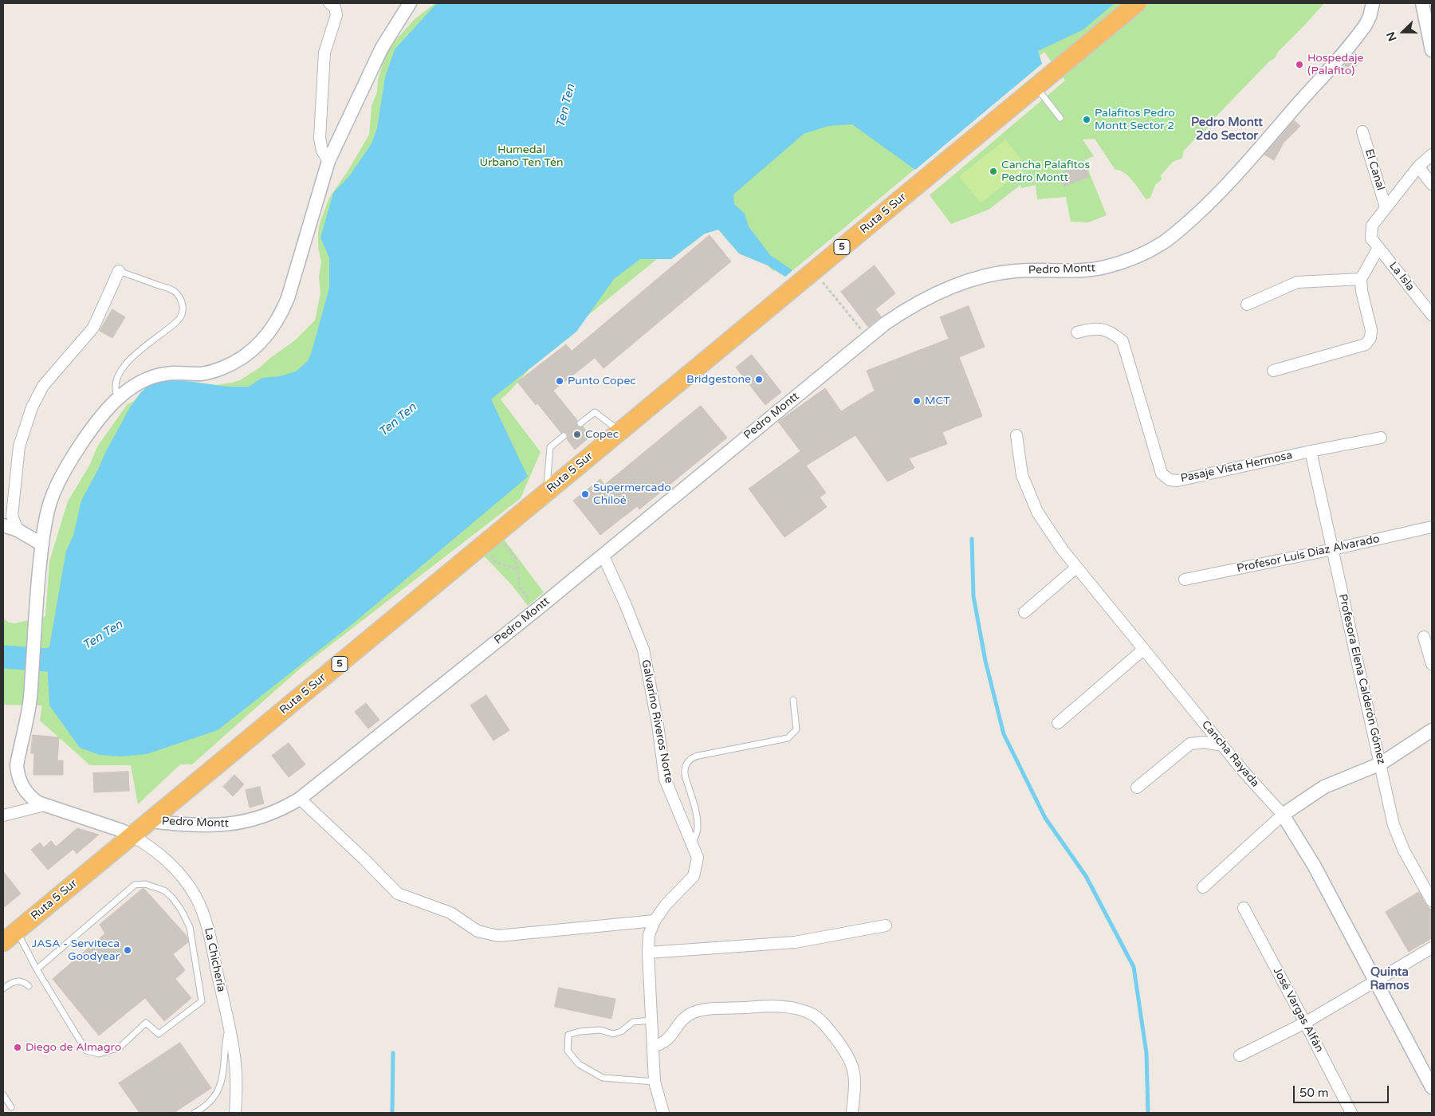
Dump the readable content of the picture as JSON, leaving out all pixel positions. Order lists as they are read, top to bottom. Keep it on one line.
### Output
{"streets":{"highway":["Ruta 5 Sur","5"],"street":["El Canal","Pedro Montt","La Isla","Pasaje Vista Hermosa","Profesor Luis Díaz Alvarado","Profesora Elena Calderón Gómez","Galvarino Riveros Norte","Cancha Rayada","La Chichería","José Vargas Alfán"]},"crossings":[["El Canal","La Isla"],["Ruta 5 Sur","Pedro Montt"],["Ruta 5 Sur","La Chichería"],["Pedro Montt","Galvarino Riveros Norte"],["Pasaje Vista Hermosa","Profesora Elena Calderón Gómez"],["Profesor Luis Díaz Alvarado","Profesora Elena Calderón Gómez"]],"districts":["Pedro Montt 2do Sector","Quinta Ramos"],"water":["Ten Ten"],"parks":["Humedal Urbano Ten Tén"],"places":["Hospedaje (Palafito)","Palafitos Pedro Montt Sector 2","Cancha Palafitos Pedro Montt","Bridgestone","Punto Copec","MCT","Copec","Supermercado Chiloé","JASA - Serviteca Goodyear","Diego de Almagro"],"scale_bar":"50 m","north":"left"}
